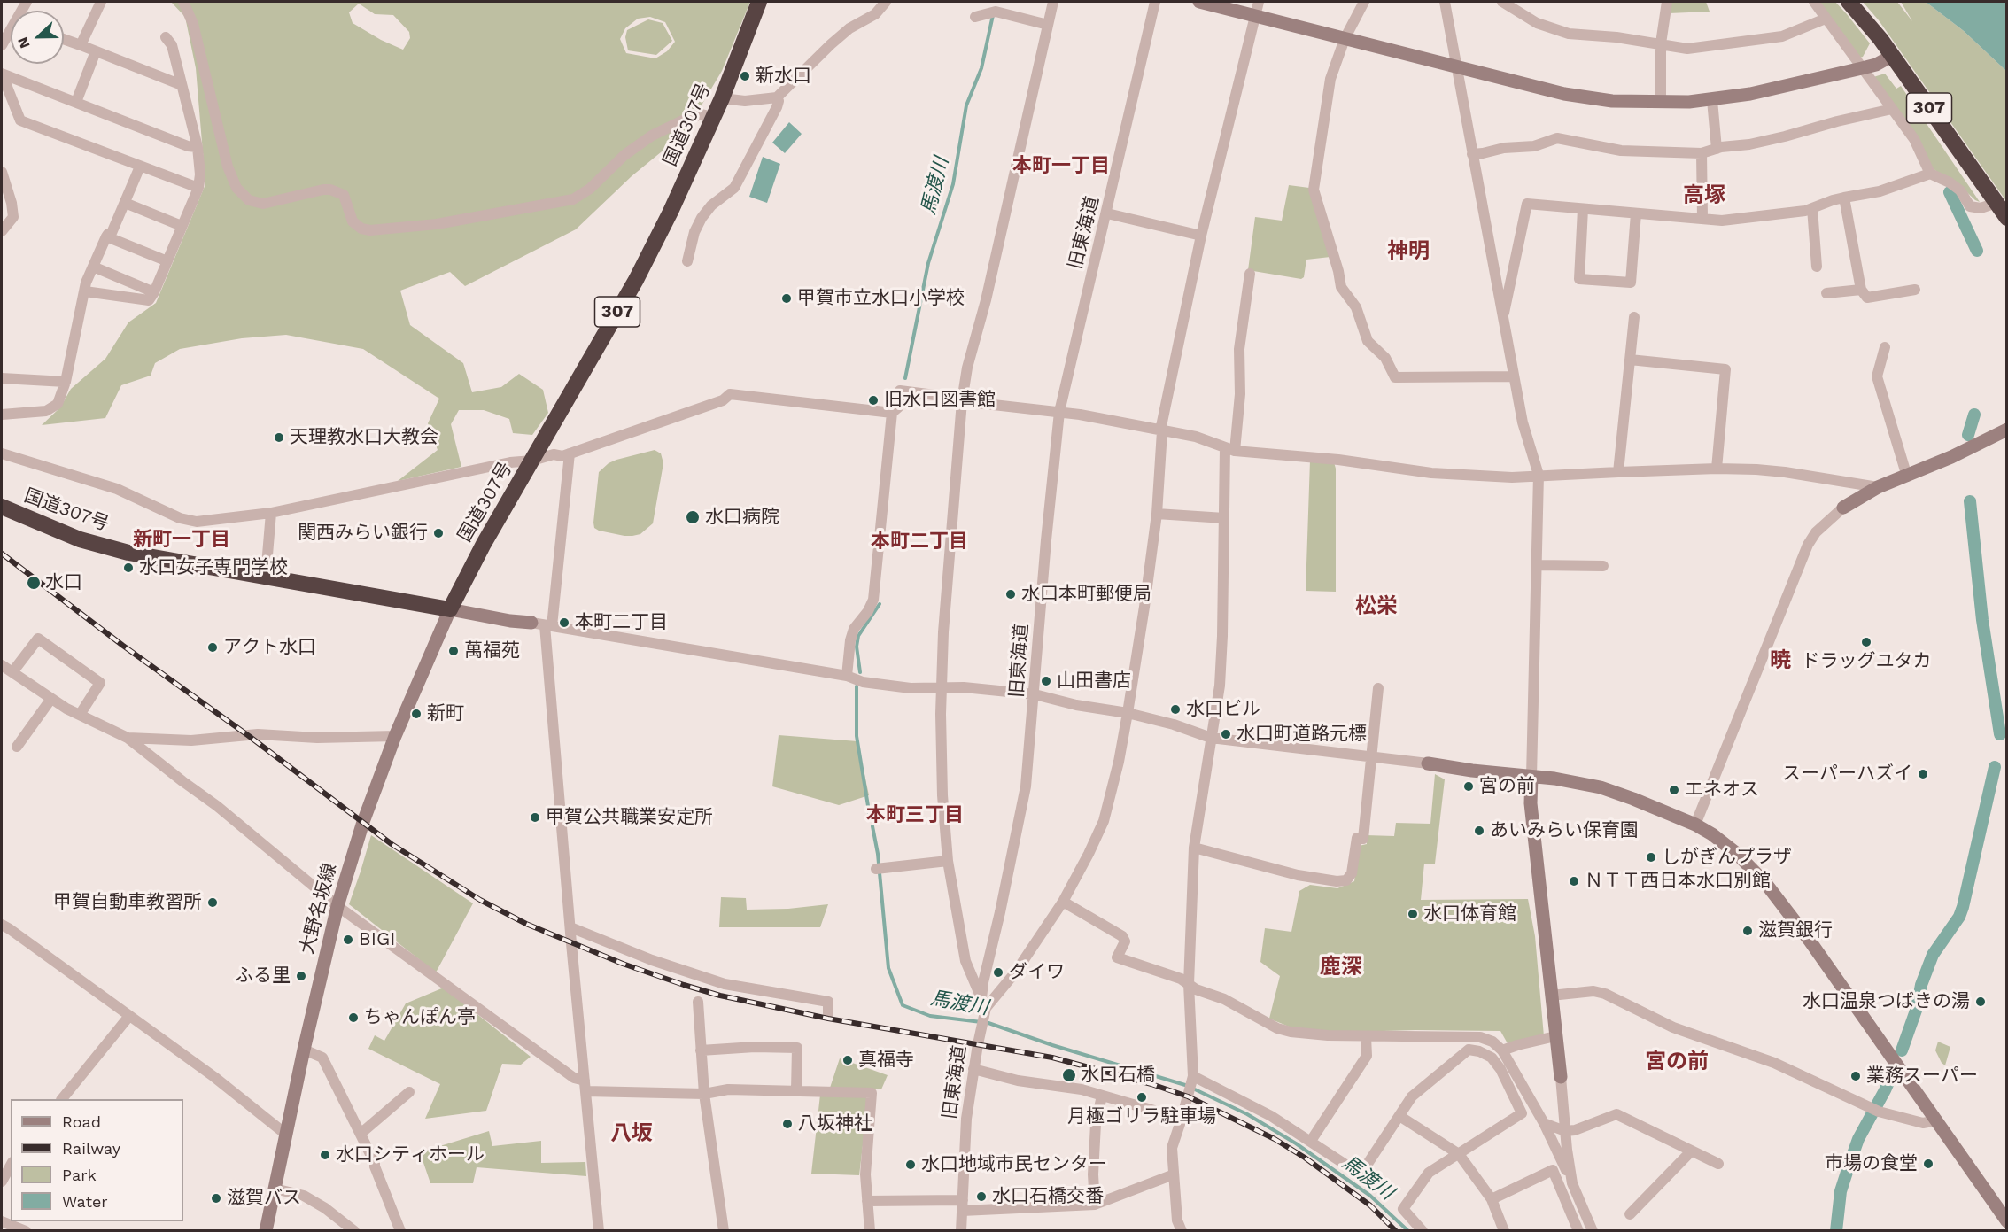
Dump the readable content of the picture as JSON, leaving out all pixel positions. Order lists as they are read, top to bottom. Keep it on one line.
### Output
{"streets":{"highway":["307","国道307号"],"street":["旧東海道","大野名坂線"]},"crossings":[["国道307号","大野名坂線"]],"districts":["本町一丁目","高塚","神明","新町一丁目","本町二丁目","松栄","暁","本町三丁目","鹿深","宮の前","八坂"],"water":["馬渡川"],"places":["新水口","甲賀市立水口小学校","旧水口図書館","天理教水口大教会","水口病院","関西みらい銀行","水口女子専門学校","水口","水口本町郵便局","本町二丁目","ドラッグユタカ","アクト水口","萬福苑","山田書店","水口ビル","新町","水口町道路元標","スーパーハズイ","宮の前","エネオス","甲賀公共職業安定所","あいみらい保育園","しがぎんプラザ","ＮＴＴ西日本水口別館","甲賀自動車教習所","水口体育館","滋賀銀行","BIGI","ダイワ","ふる里","水口温泉つばきの湯","ちゃんぽん亭","真福寺","水口石橋","業務スーパー","月極ゴリラ駐車場","八坂神社","水口シティホール","市場の食堂","水口地域市民センター","水口石橋交番","滋賀バス"],"legend":["Road","Railway","Park","Water"],"north":"left"}
